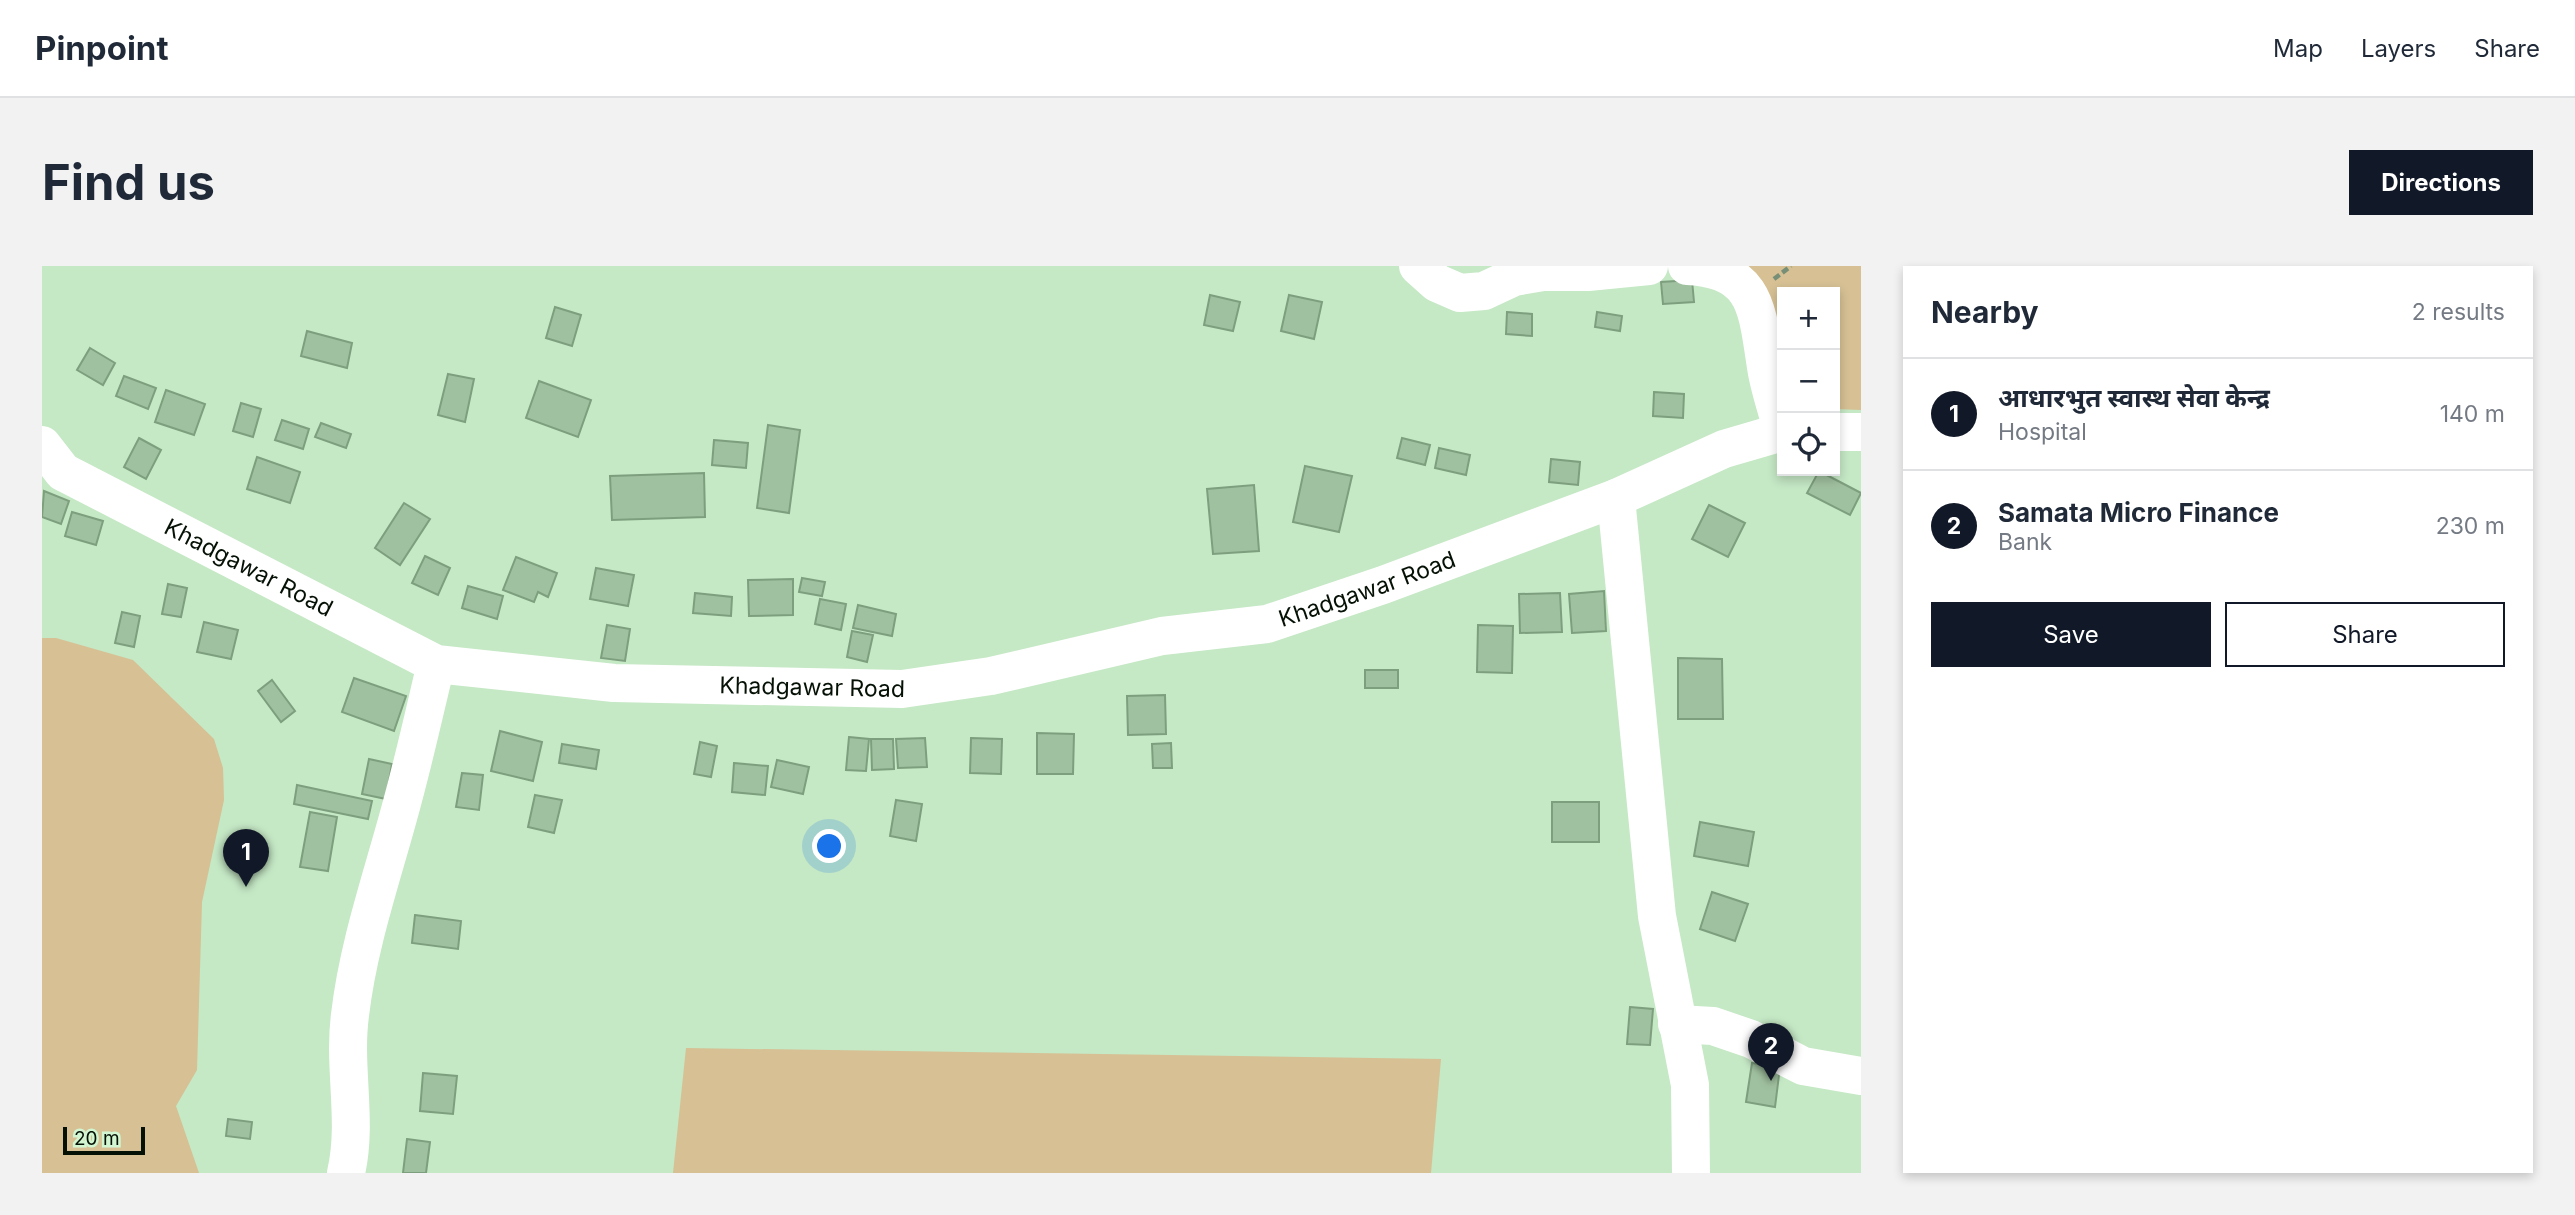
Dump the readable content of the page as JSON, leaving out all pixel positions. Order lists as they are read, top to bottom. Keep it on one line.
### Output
{"streets":{"street":["Khadgawar Road"]},"scale_bar":"20 m","page":{"header":"Pinpoint","nav":["Map","Layers","Share"],"buttons":["Directions",["Save","Share"]],"title":"Find us","heading":["Nearby","2 results"],"map_buttons":["+","−"],"list":[{"mark":"1","name":"आधारभुत स्वास्थ सेवा केन्द्र","note":"Hospital","value":"140 m"},{"mark":"2","name":"Samata Micro Finance","note":"Bank","value":"230 m"}],"pins":["1","2"],"scale":"20 m"}}
